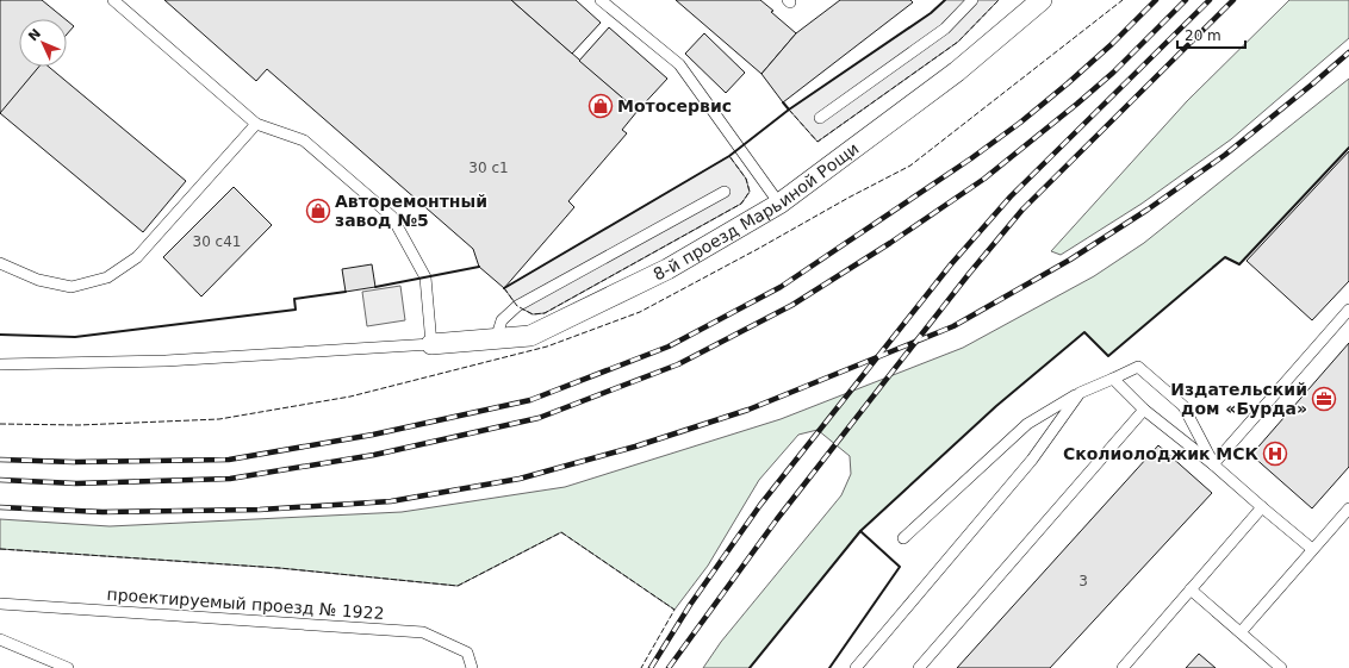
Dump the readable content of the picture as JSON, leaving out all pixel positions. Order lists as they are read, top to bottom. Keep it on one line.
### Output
{"streets":{"street":["8-й проезд Марьиной Рощи"],"lane":["проектируемый проезд № 1922"]},"places":{"shop":["Мотосервис","Авторемонтный завод №5"],"office":["Издательский дом «Бурда»"],"hospital":["Сколиолоджик МСК"]},"house_numbers":["30 с1","30 с41","3"],"scale_bar":"20 m","north":"top left"}
